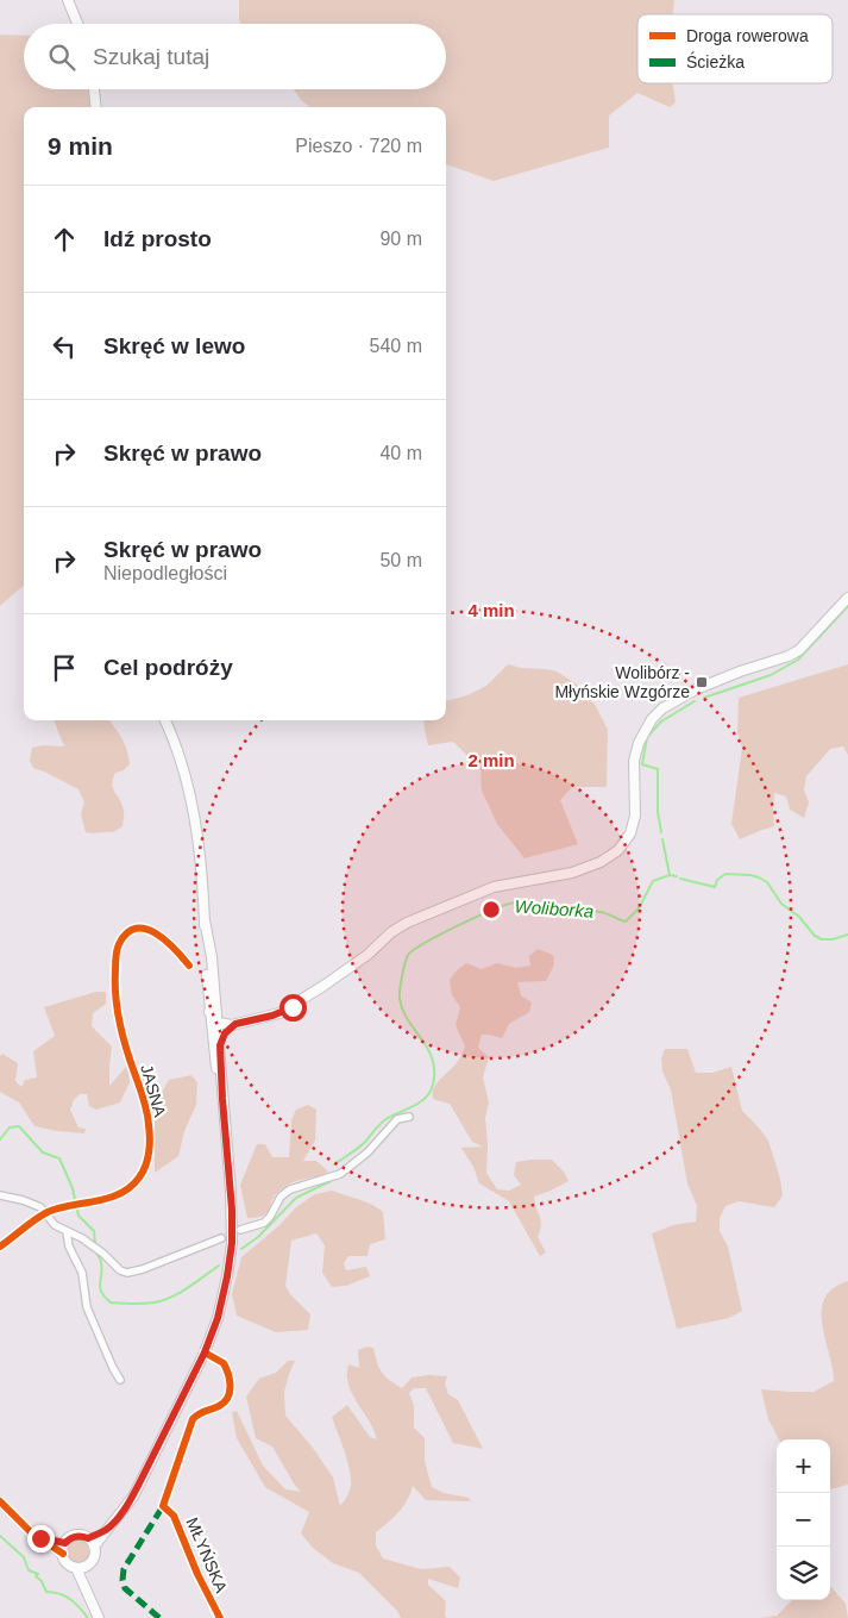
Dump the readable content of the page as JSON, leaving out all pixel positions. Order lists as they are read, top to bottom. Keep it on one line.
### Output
{"streets":{"street":["JASNA","MŁYŃSKA"]},"water":["Woliborka"],"places":{"transit":["Wolibórz - Młyńskie Wzgórze"]},"legend":["Droga rowerowa","Ścieżka"],"page":{"search":"Szukaj tutaj","heading":["9 min","Pieszo · 720 m"],"list":[["Idź prosto","90 m"],["Skręć w lewo","540 m"],["Skręć w prawo","40 m"],["Skręć w prawo","Niepodległości","50 m"],"Cel podróży"],"map_buttons":["+","−"]},"rings":["4 min","2 min"]}
